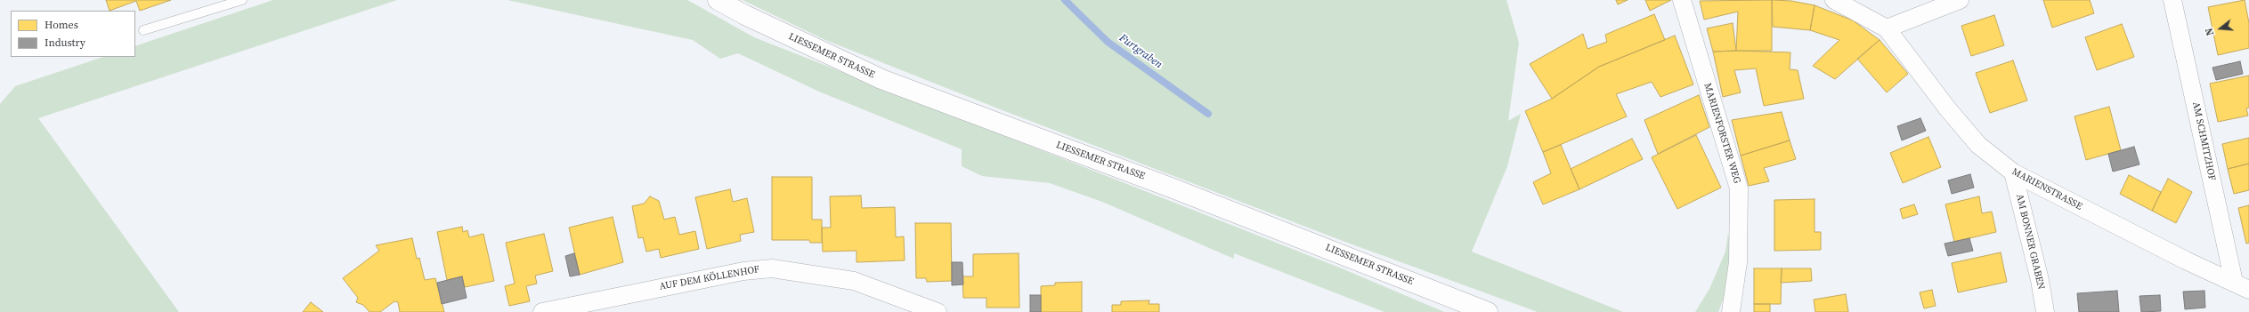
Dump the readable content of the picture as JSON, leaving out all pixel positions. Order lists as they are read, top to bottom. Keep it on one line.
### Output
{"streets":{"street":["LIESSEMER STRASSE","MARIENFORSTER WEG","AM SCHMITZHOF","MARIENSTRASSE","AM BONNER GRABEN","AUF DEM KÖLLENHOF"]},"crossings":[["AM SCHMITZHOF","MARIENSTRASSE"],["MARIENSTRASSE","AM BONNER GRABEN"]],"water":["Furtgraben"],"legend":["Homes","Industry"],"north":"left"}
